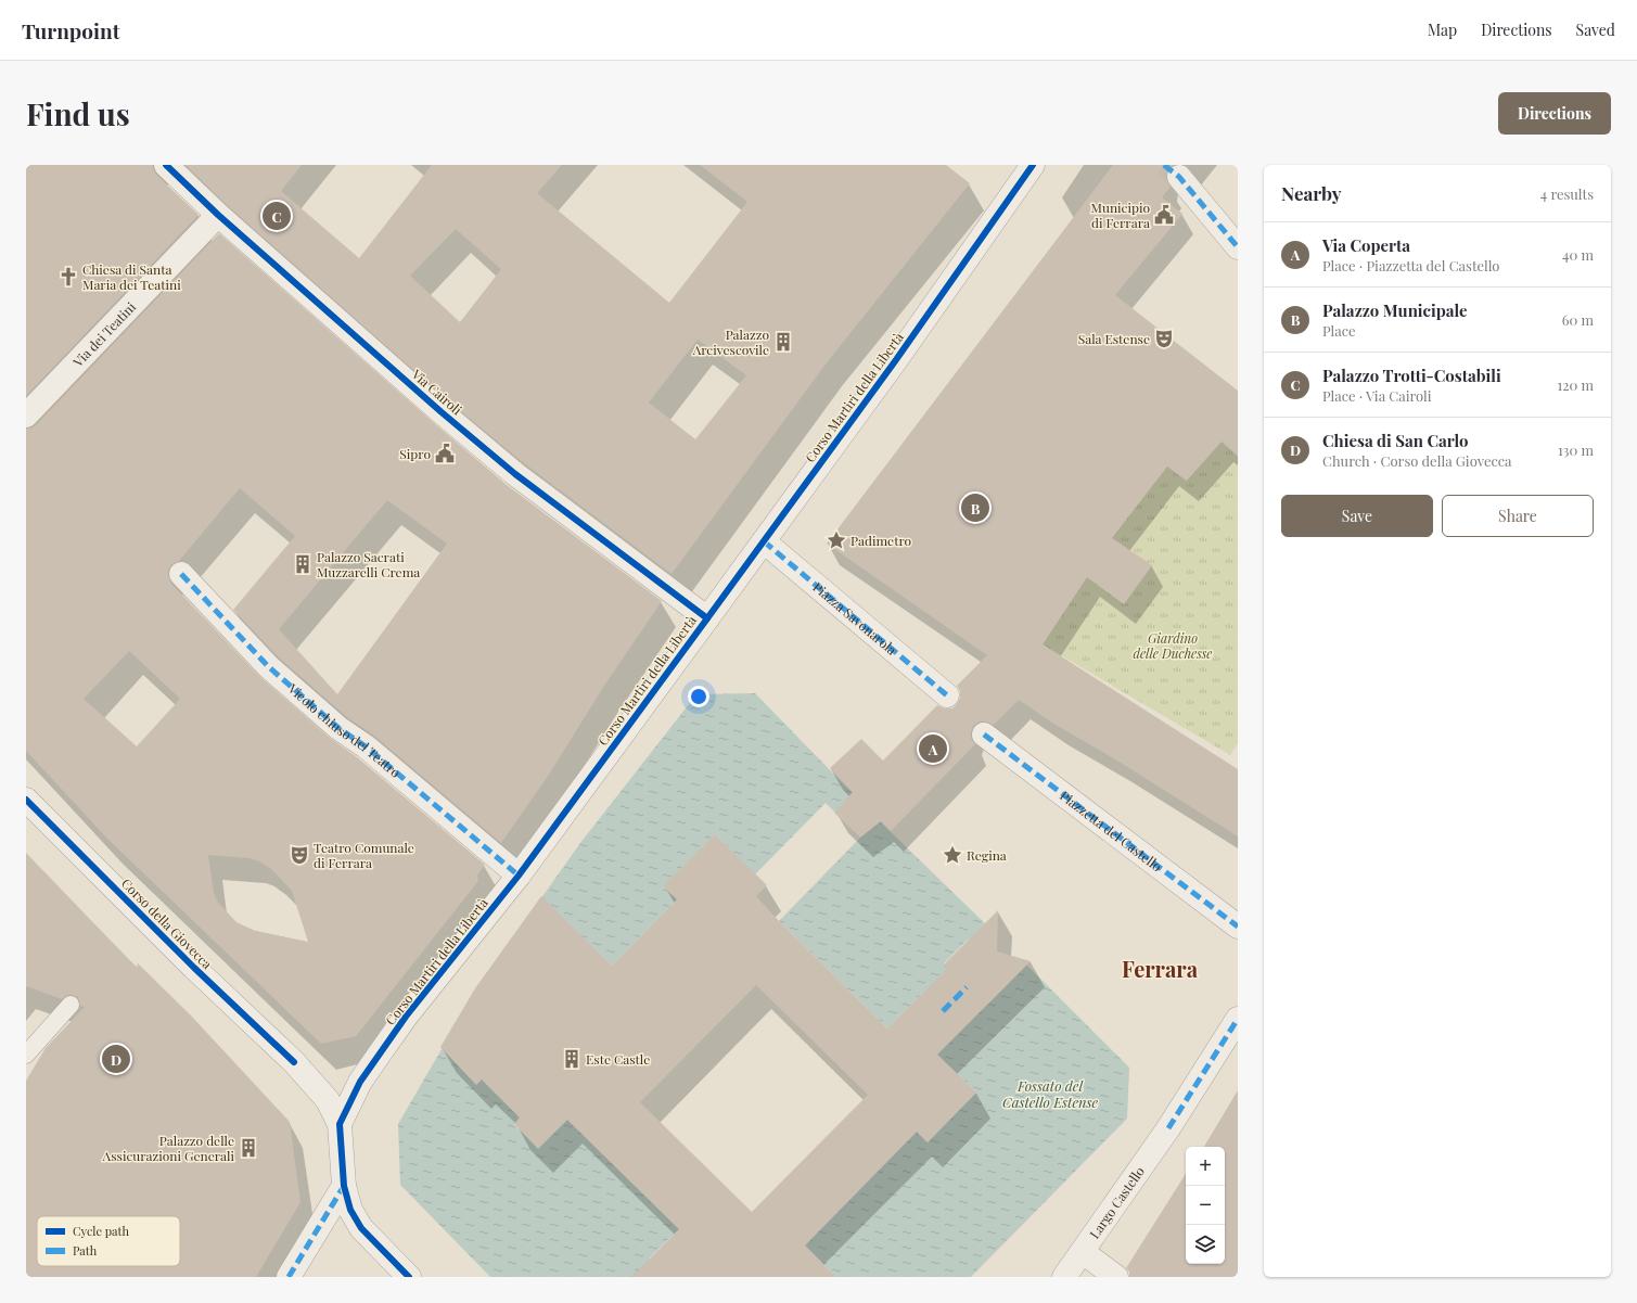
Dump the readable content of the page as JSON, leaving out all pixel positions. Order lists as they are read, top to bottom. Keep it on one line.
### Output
{"streets":{"street":["Via dei Teatini","Via Cairoli","Corso Martiri della Libertà","Piazza Savonarola","Vicolo chiuso del Teatro","Piazzetta del Castello","Corso della Giovecca","Largo Castello"]},"crossings":[["Via dei Teatini","Via Cairoli"],["Via Cairoli","Corso Martiri della Libertà"],["Corso Martiri della Libertà","Piazza Savonarola"],["Corso Martiri della Libertà","Vicolo chiuso del Teatro"],["Corso Martiri della Libertà","Corso della Giovecca"]],"districts":["Ferrara"],"water":["Fossato del Castello Estense"],"parks":["Giardino delle Duchesse"],"places":{"public building":["Municipio di Ferrara","Sipro"],"church":["Chiesa di Santa Maria dei Teatini"],"theatre":["Sala Estense","Teatro Comunale di Ferrara"],"building":["Palazzo Arcivescovile","Palazzo Sacrati Muzzarelli Crema","Este Castle","Palazzo delle Assicurazioni Generali"],"place":["Padimetro","Regina"]},"legend":["Cycle path","Path"],"page":{"header":"Turnpoint","nav":["Map","Directions","Saved"],"buttons":["Directions",["Save","Share"]],"title":"Find us","heading":["Nearby","4 results"],"pins":["C","B","A","D"],"list":[{"mark":"A","name":"Via Coperta","note":"Place · Piazzetta del Castello","value":"40 m"},{"mark":"B","name":"Palazzo Municipale","note":"Place","value":"60 m"},{"mark":"C","name":"Palazzo Trotti-Costabili","note":"Place · Via Cairoli","value":"120 m"},{"mark":"D","name":"Chiesa di San Carlo","note":"Church · Corso della Giovecca","value":"130 m"}],"map_buttons":["+","−"]}}
